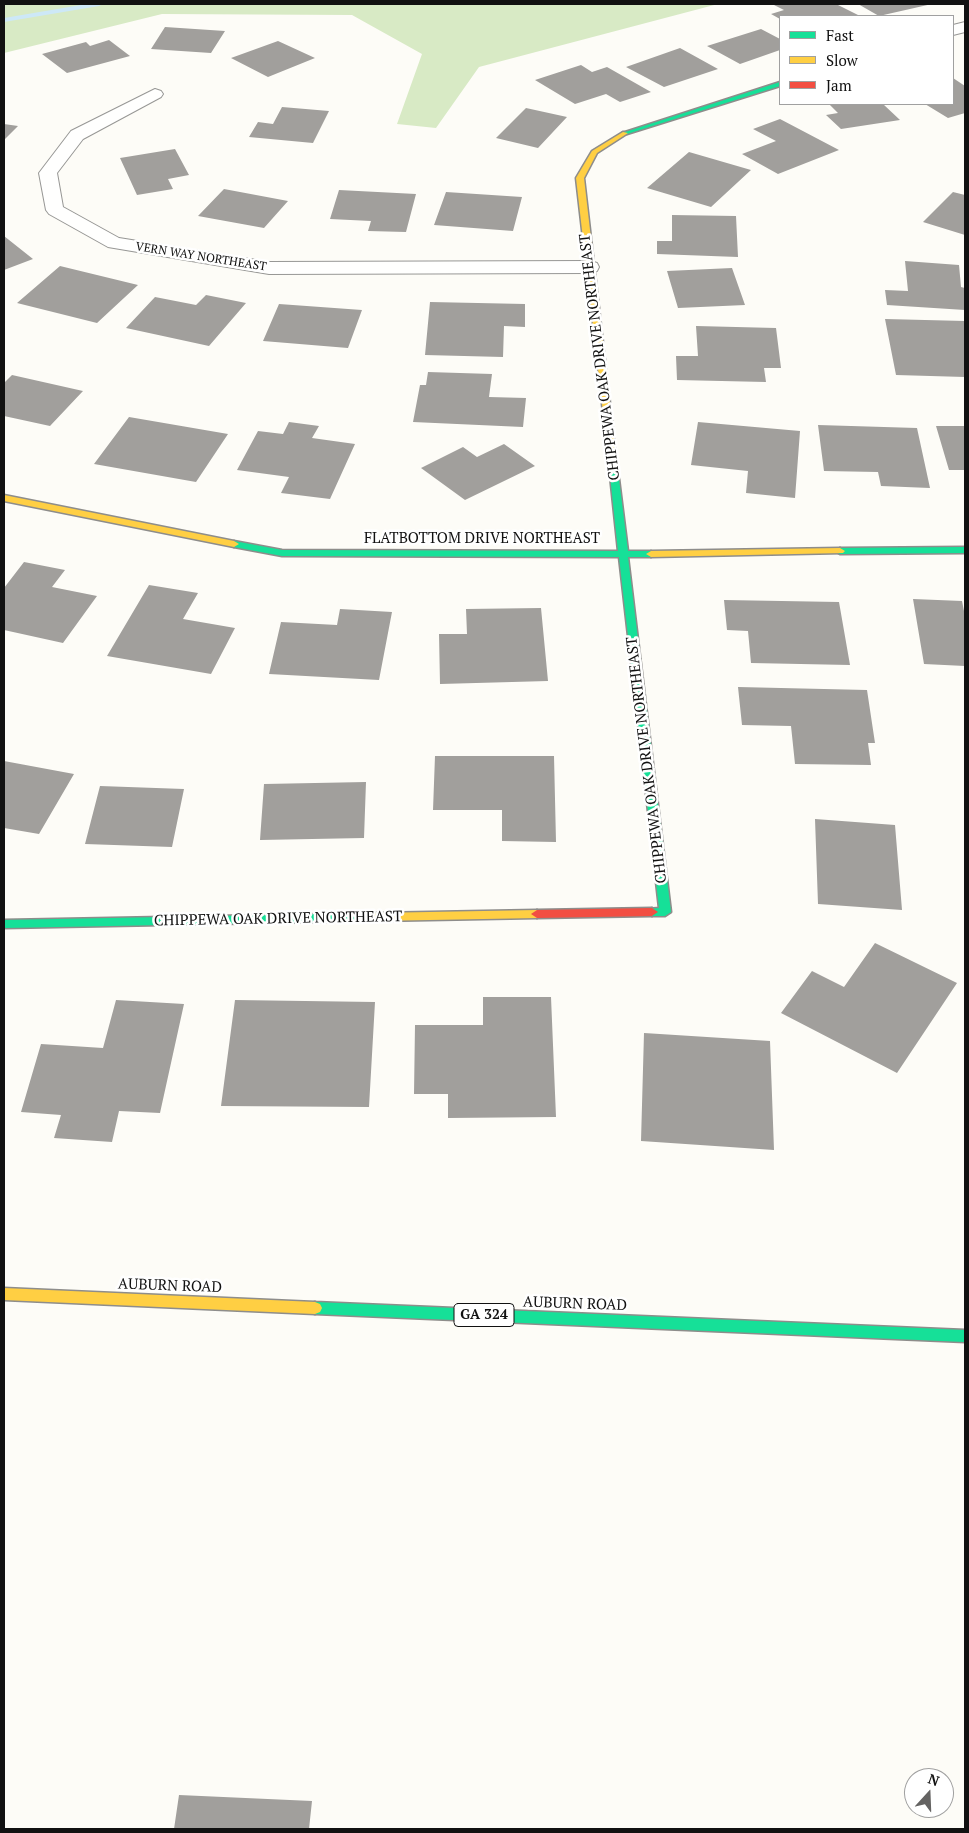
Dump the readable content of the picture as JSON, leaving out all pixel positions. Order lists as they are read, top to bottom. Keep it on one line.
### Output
{"streets":{"street":["VERN WAY NORTHEAST","CHIPPEWA OAK DRIVE NORTHEAST","FLATBOTTOM DRIVE NORTHEAST","AUBURN ROAD","GA 324"]},"crossings":[["VERN WAY NORTHEAST","CHIPPEWA OAK DRIVE NORTHEAST"],["CHIPPEWA OAK DRIVE NORTHEAST","FLATBOTTOM DRIVE NORTHEAST"]],"legend":["Fast","Slow","Jam"],"north":"top"}
